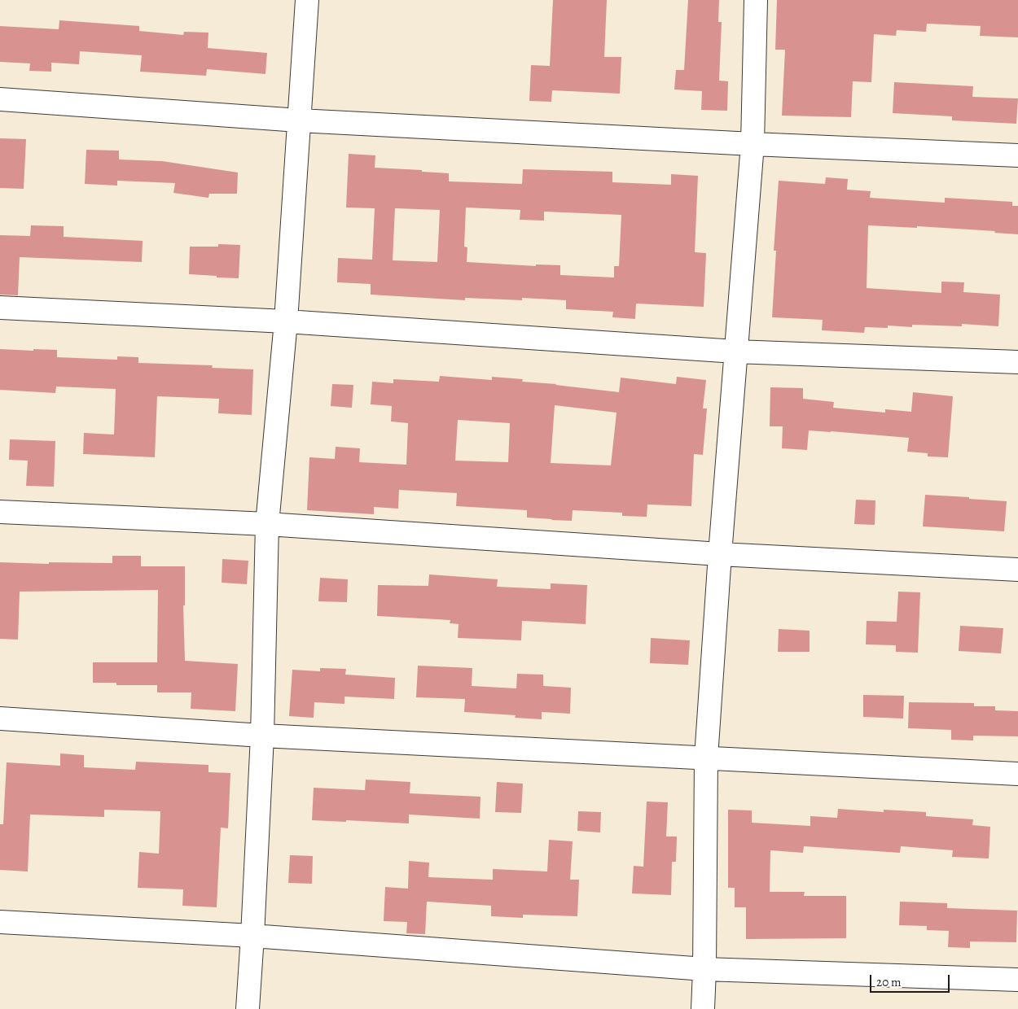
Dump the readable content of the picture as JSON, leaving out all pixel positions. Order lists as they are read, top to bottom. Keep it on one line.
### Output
{"scale_bar":"20 m"}
